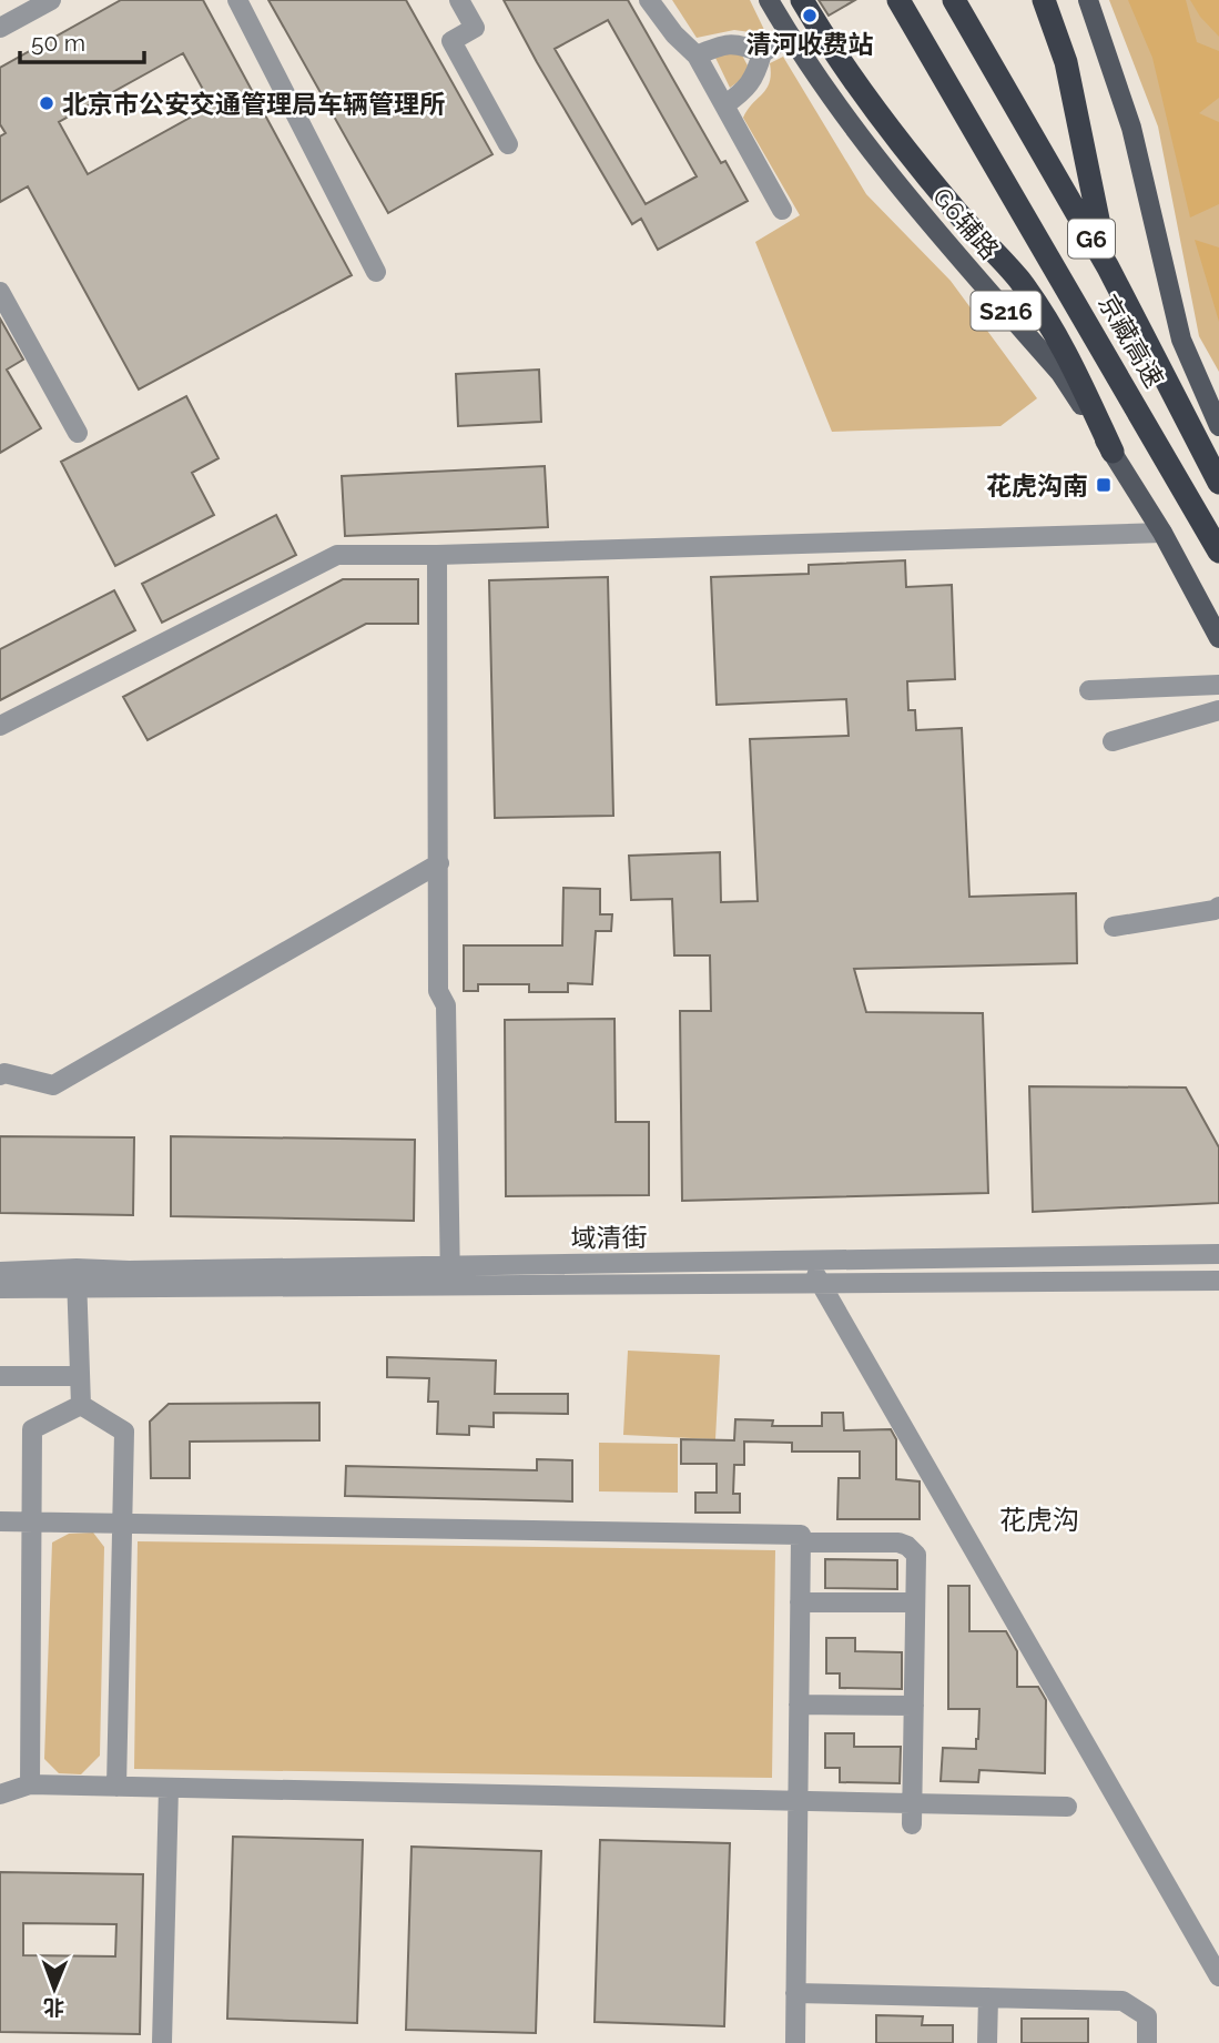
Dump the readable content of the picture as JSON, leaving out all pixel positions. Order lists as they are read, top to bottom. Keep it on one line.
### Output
{"streets":{"highway":["G6","京藏高速"],"main road":["G6辅路","S216"],"street":["域清街"]},"districts":["花虎沟"],"places":{"other":["清河收费站","北京市公安交通管理局车辆管理所"],"transit":["花虎沟南"]},"scale_bar":"50 m","north":"bottom"}
